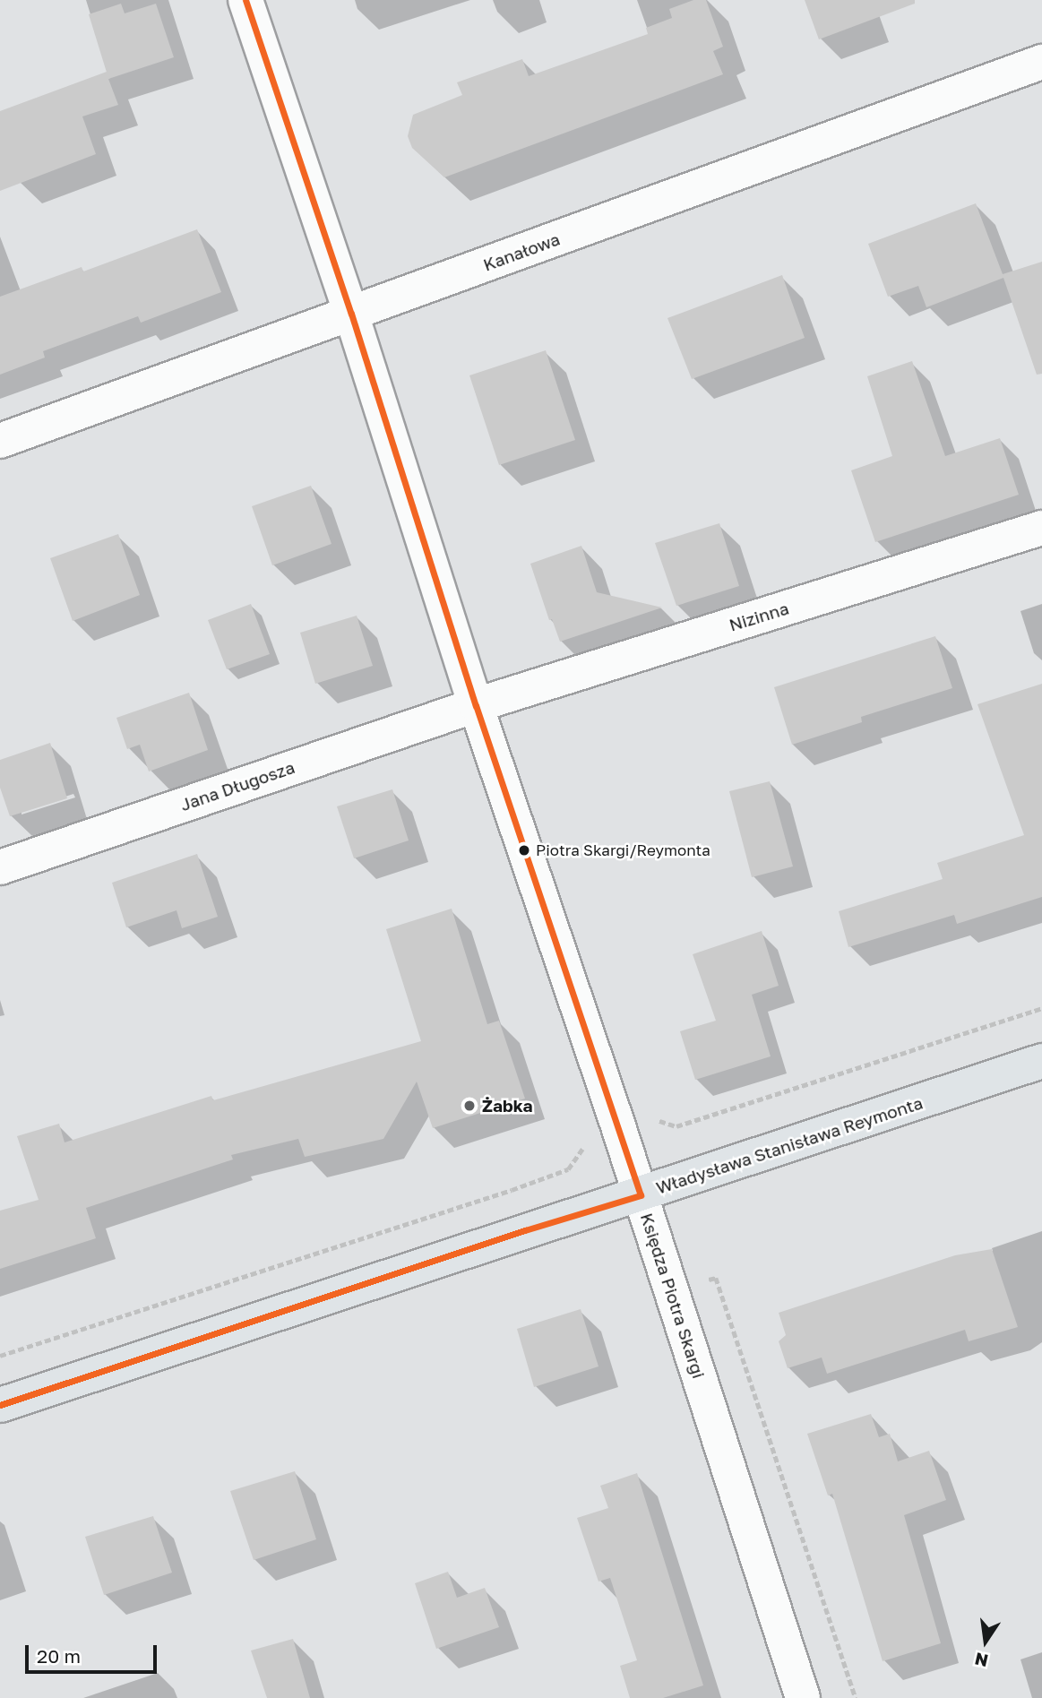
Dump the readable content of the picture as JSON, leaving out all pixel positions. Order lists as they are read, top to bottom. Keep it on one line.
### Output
{"streets":{"main road":["Władysława Stanisława Reymonta"],"street":["Kanałowa","Nizinna","Jana Długosza","Księdza Piotra Skargi"]},"crossings":[["Kanałowa","Księdza Piotra Skargi"],["Nizinna","Jana Długosza"],["Nizinna","Księdza Piotra Skargi"],["Jana Długosza","Księdza Piotra Skargi"],["Władysława Stanisława Reymonta","Księdza Piotra Skargi"]],"places":["Piotra Skargi/Reymonta","Żabka"],"scale_bar":"20 m","north":"bottom"}
